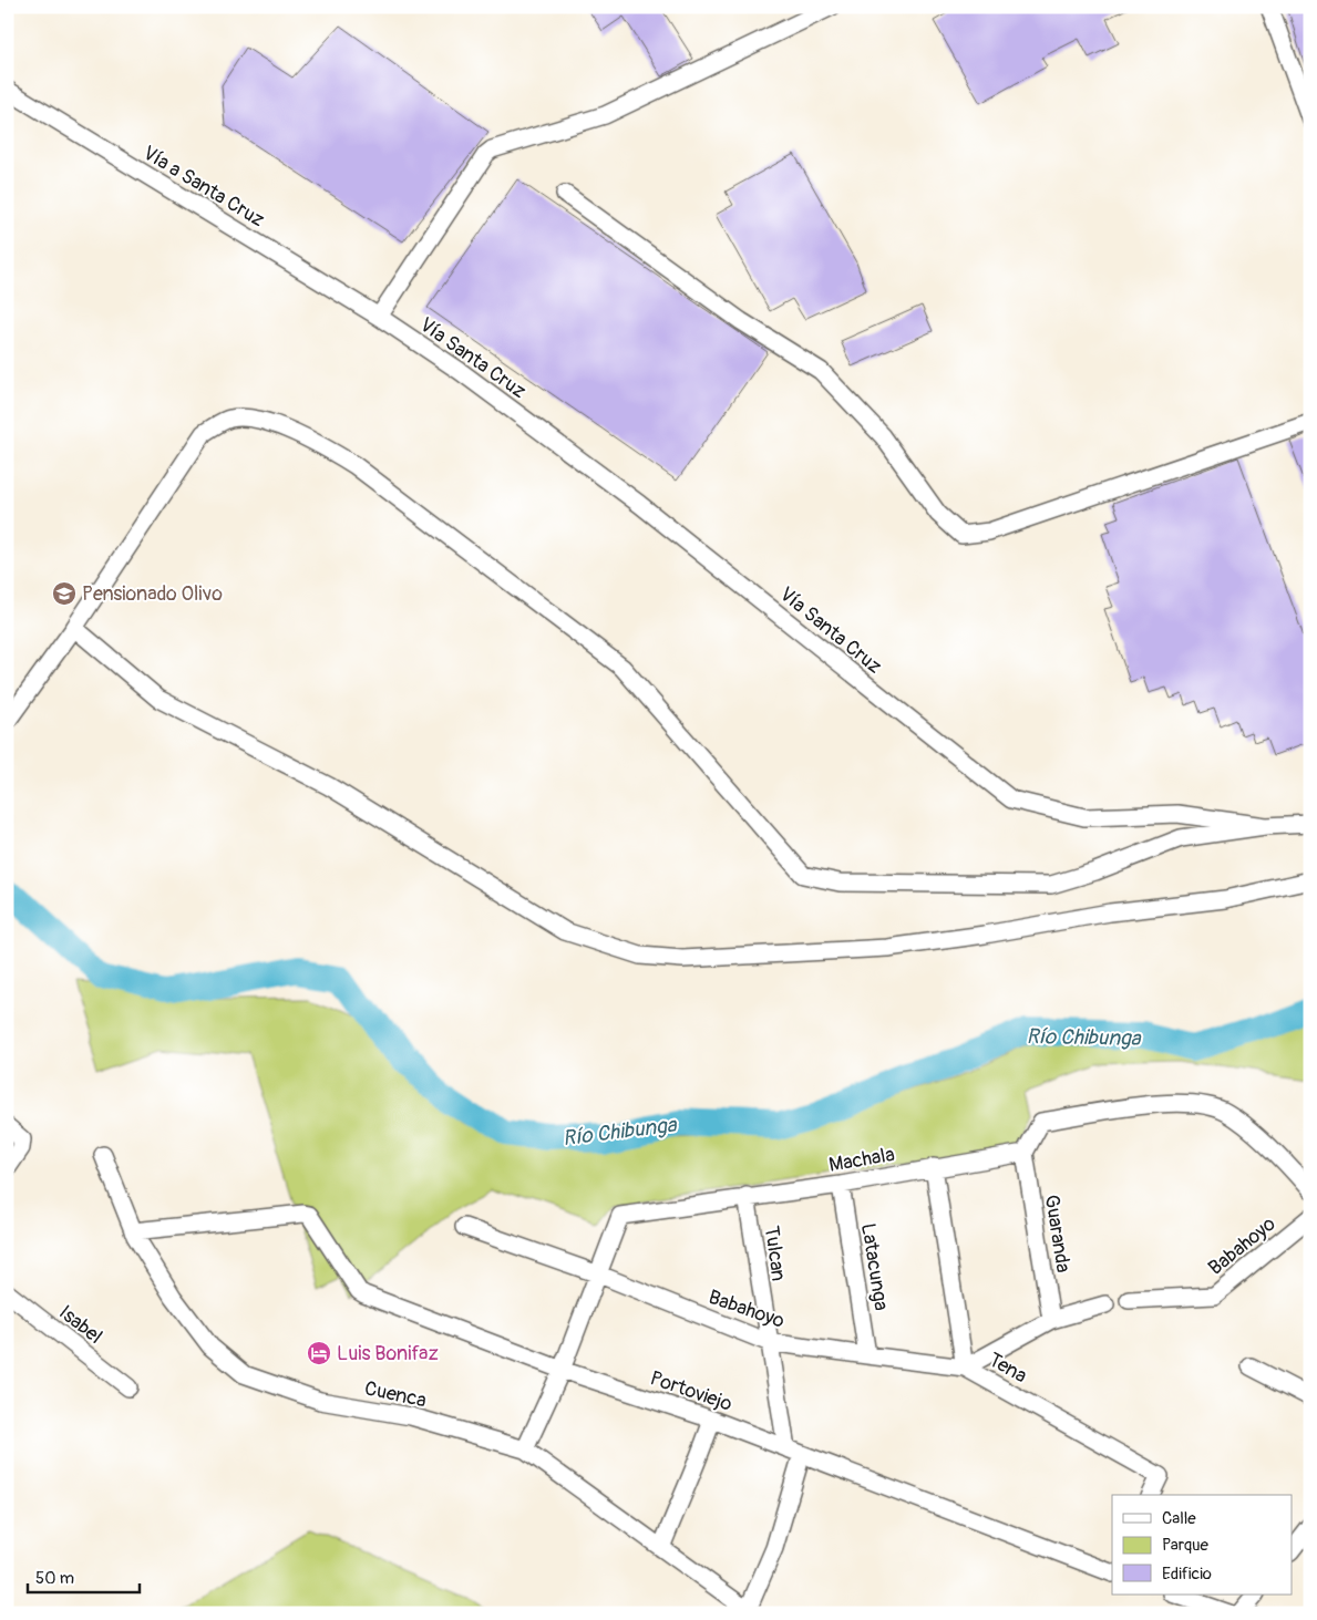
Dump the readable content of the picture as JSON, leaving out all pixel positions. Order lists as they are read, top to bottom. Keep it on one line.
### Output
{"streets":{"street":["Vía a Santa Cruz","Vía Santa Cruz","Machala","Guaranda","Babahoyo","Tulcan","Latacunga","Isabel","Tena","Portoviejo","Cuenca"]},"crossings":[["Vía a Santa Cruz","Vía Santa Cruz"],["Machala","Guaranda"],["Machala","Babahoyo"],["Machala","Tulcan"],["Machala","Latacunga"],["Machala","Tena"],["Machala","Portoviejo"],["Machala","Cuenca"],["Babahoyo","Tulcan"],["Babahoyo","Latacunga"],["Babahoyo","Tena"],["Tulcan","Portoviejo"],["Portoviejo","Cuenca"]],"water":["Río Chibunga"],"places":{"school or university":["Pensionado Olivo"],"hotel":["Luis Bonifaz"]},"legend":["Calle","Parque","Edificio"],"scale_bar":"50 m"}
